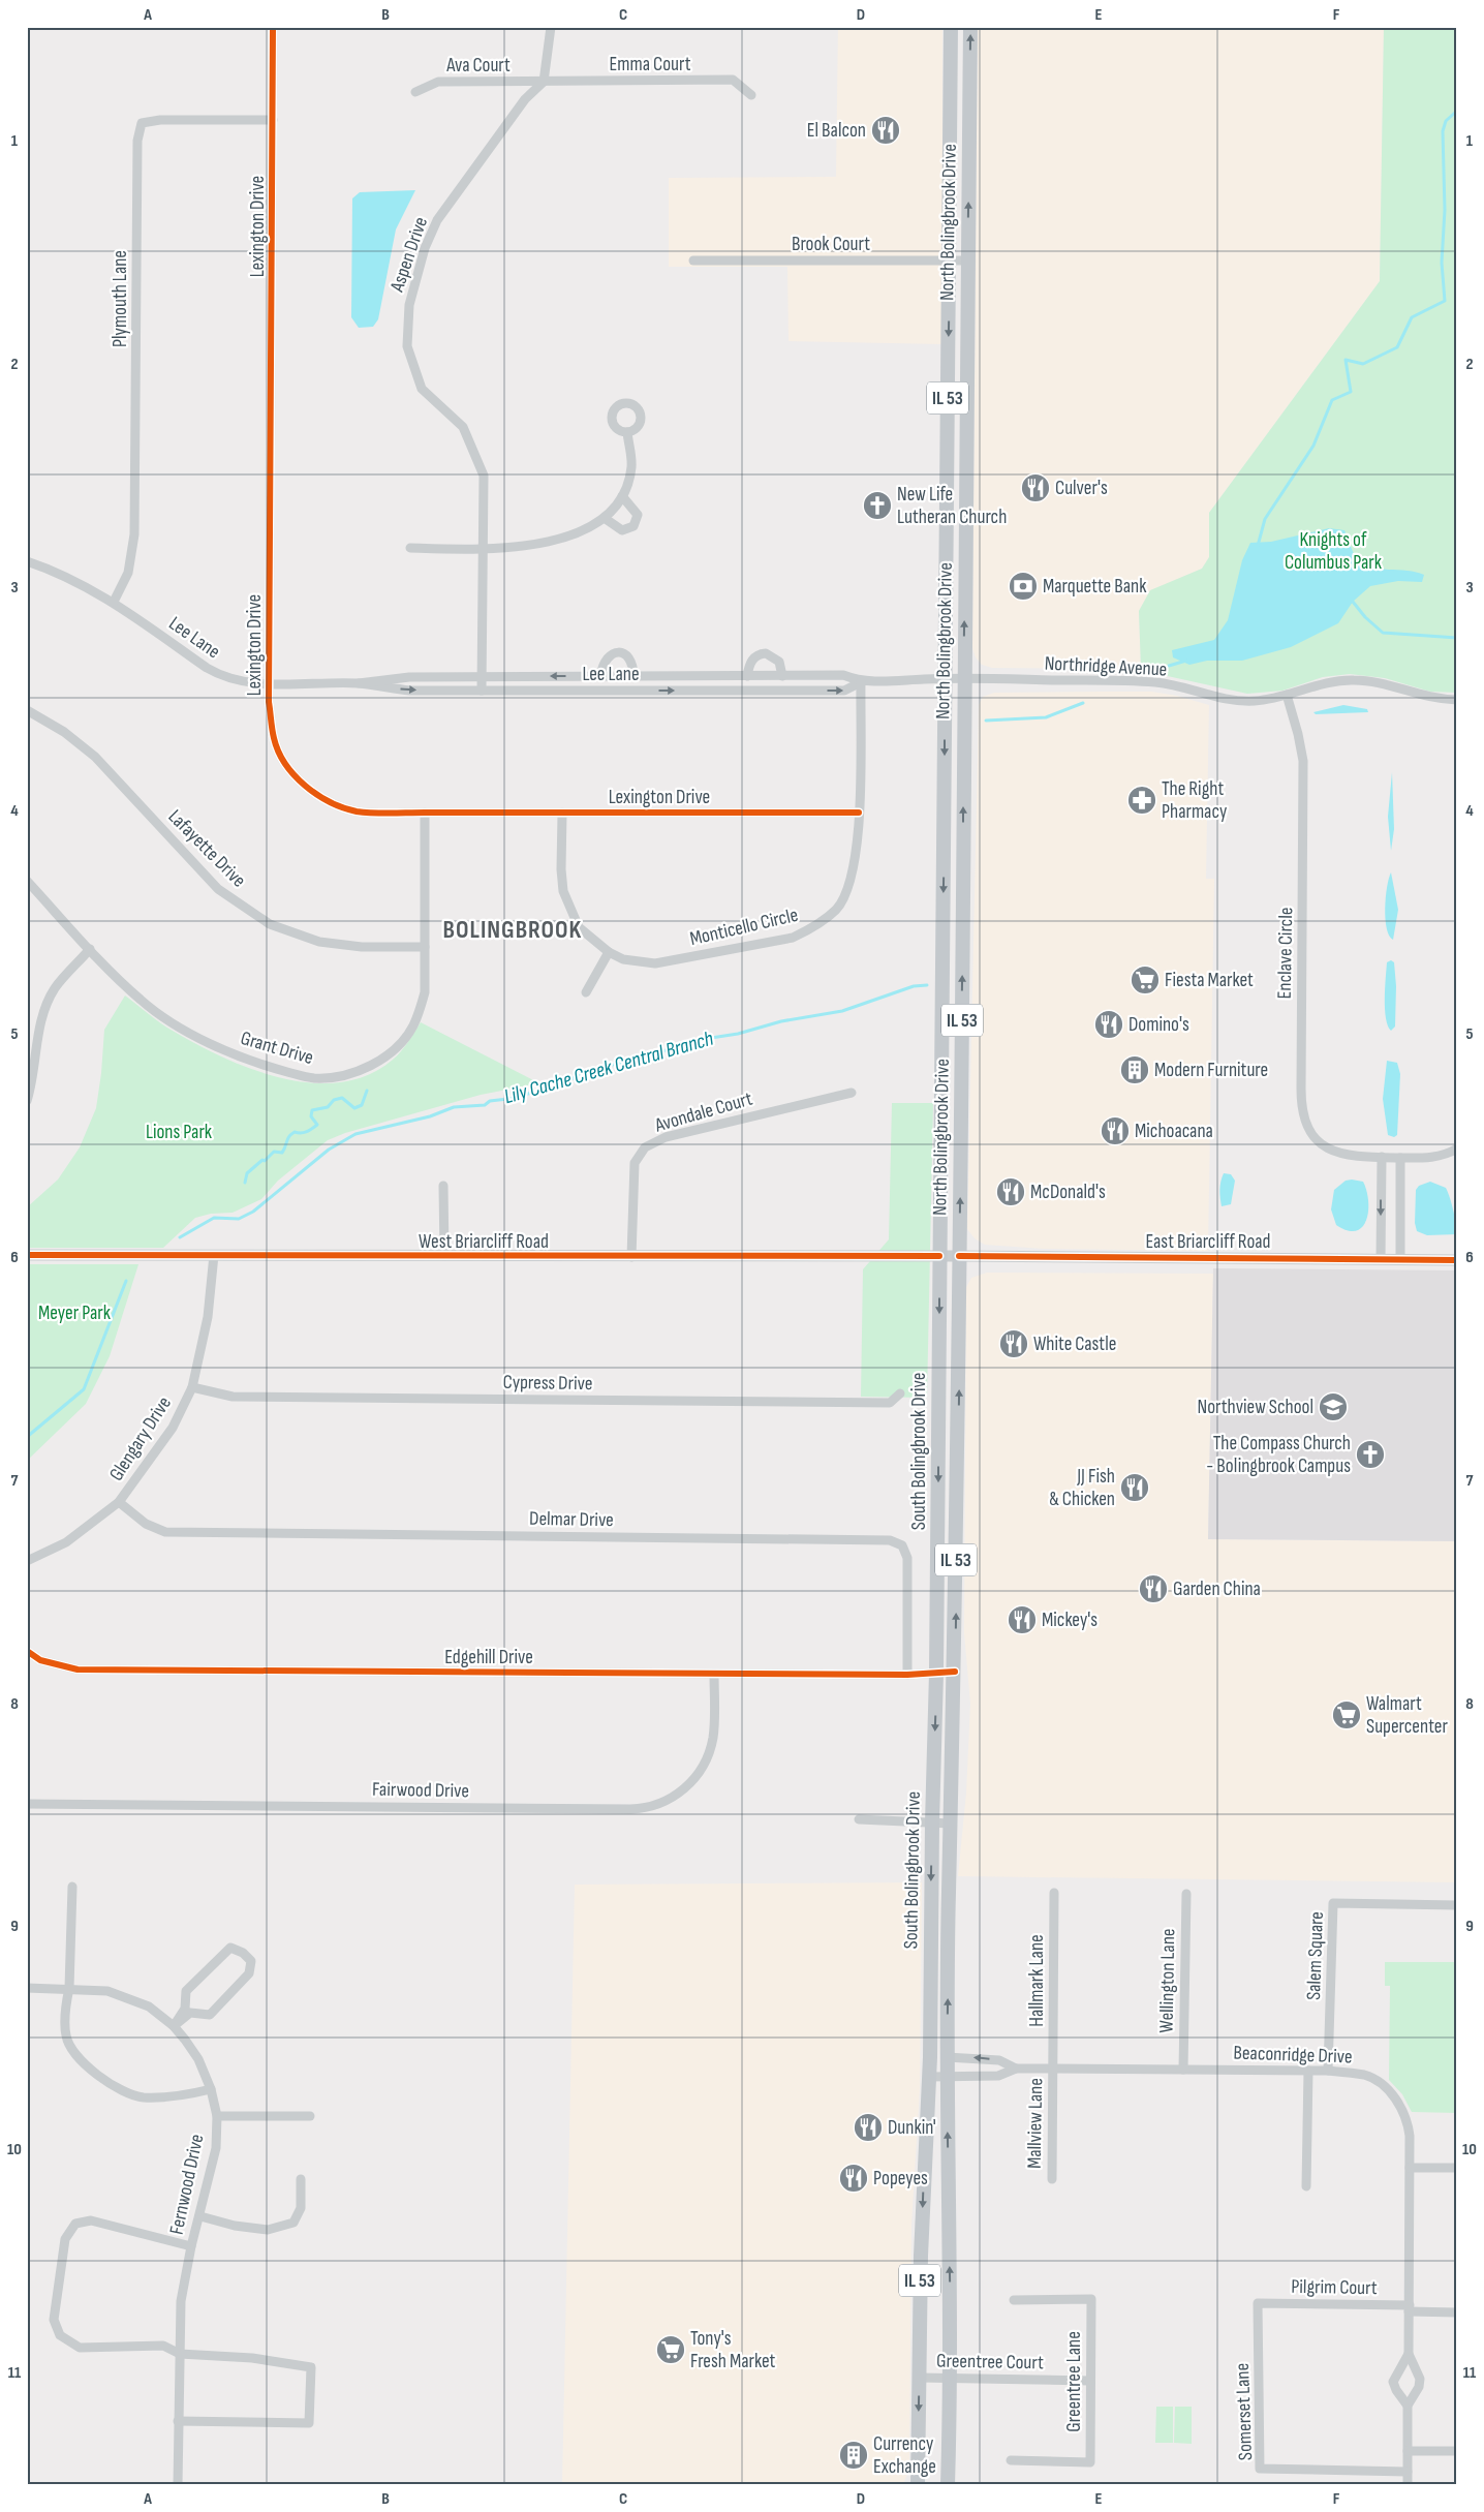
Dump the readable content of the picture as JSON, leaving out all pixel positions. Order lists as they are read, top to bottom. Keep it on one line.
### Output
{"streets":{"main road":["North Bolingbrook Drive","IL 53","South Bolingbrook Drive"],"street":["Emma Court","Ava Court","Lexington Drive","Brook Court","Aspen Drive","Plymouth Lane","Lee Lane","Northridge Avenue","Lafayette Drive","Monticello Circle","Enclave Circle","Grant Drive","Avondale Court","West Briarcliff Road","East Briarcliff Road","Cypress Drive","Glengary Drive","Delmar Drive","Edgehill Drive","Fairwood Drive","Salem Square","Hallmark Lane","Wellington Lane","Beaconridge Drive","Mallview Lane","Fernwood Drive","Pilgrim Court","Greentree Court","Greentree Lane","Somerset Lane"]},"crossings":[["Emma Court","Ava Court"],["Emma Court","Aspen Drive"],["Ava Court","Aspen Drive"],["North Bolingbrook Drive","Brook Court"],["North Bolingbrook Drive","Lee Lane"],["North Bolingbrook Drive","Northridge Avenue"],["North Bolingbrook Drive","West Briarcliff Road"],["North Bolingbrook Drive","East Briarcliff Road"],["North Bolingbrook Drive","South Bolingbrook Drive"],["Lexington Drive","Plymouth Lane"],["Lexington Drive","Lee Lane"],["Lexington Drive","Monticello Circle"],["Lexington Drive","Grant Drive"],["Aspen Drive","Lee Lane"],["Plymouth Lane","Lee Lane"],["Lee Lane","Northridge Avenue"],["Lee Lane","Monticello Circle"],["Northridge Avenue","Enclave Circle"],["Lafayette Drive","Grant Drive"],["Avondale Court","West Briarcliff Road"],["West Briarcliff Road","East Briarcliff Road"],["West Briarcliff Road","Glengary Drive"],["West Briarcliff Road","South Bolingbrook Drive"],["East Briarcliff Road","South Bolingbrook Drive"],["Cypress Drive","Glengary Drive"],["Glengary Drive","Delmar Drive"],["South Bolingbrook Drive","Edgehill Drive"],["South Bolingbrook Drive","Beaconridge Drive"],["South Bolingbrook Drive","Greentree Court"],["Delmar Drive","Edgehill Drive"],["Edgehill Drive","Fairwood Drive"],["Salem Square","Beaconridge Drive"],["Hallmark Lane","Beaconridge Drive"],["Hallmark Lane","Mallview Lane"],["Wellington Lane","Beaconridge Drive"],["Beaconridge Drive","Mallview Lane"],["Beaconridge Drive","Pilgrim Court"],["Beaconridge Drive","Somerset Lane"],["Pilgrim Court","Somerset Lane"],["Greentree Court","Greentree Lane"]],"districts":["BOLINGBROOK"],"water":["Lily Cache Creek Central Branch"],"parks":["Knights of Columbus Park","Lions Park","Meyer Park"],"places":{"restaurant":["El Balcon","Culver's","Domino's","Michoacana","McDonald's","White Castle","JJ Fish & Chicken","Garden China","Mickey's","Dunkin'","Popeyes"],"church":["New Life Lutheran Church","The Compass Church - Bolingbrook Campus"],"bank":["Marquette Bank"],"pharmacy":["The Right Pharmacy"],"supermarket":["Fiesta Market","Walmart Supercenter","Tony's Fresh Market"],"building":["Modern Furniture","Currency Exchange"],"school or university":["Northview School"]},"grid":{"columns":["A","B","C","D","E","F"],"rows":["1","2","3","4","5","6","7","8","9","10","11"]}}
